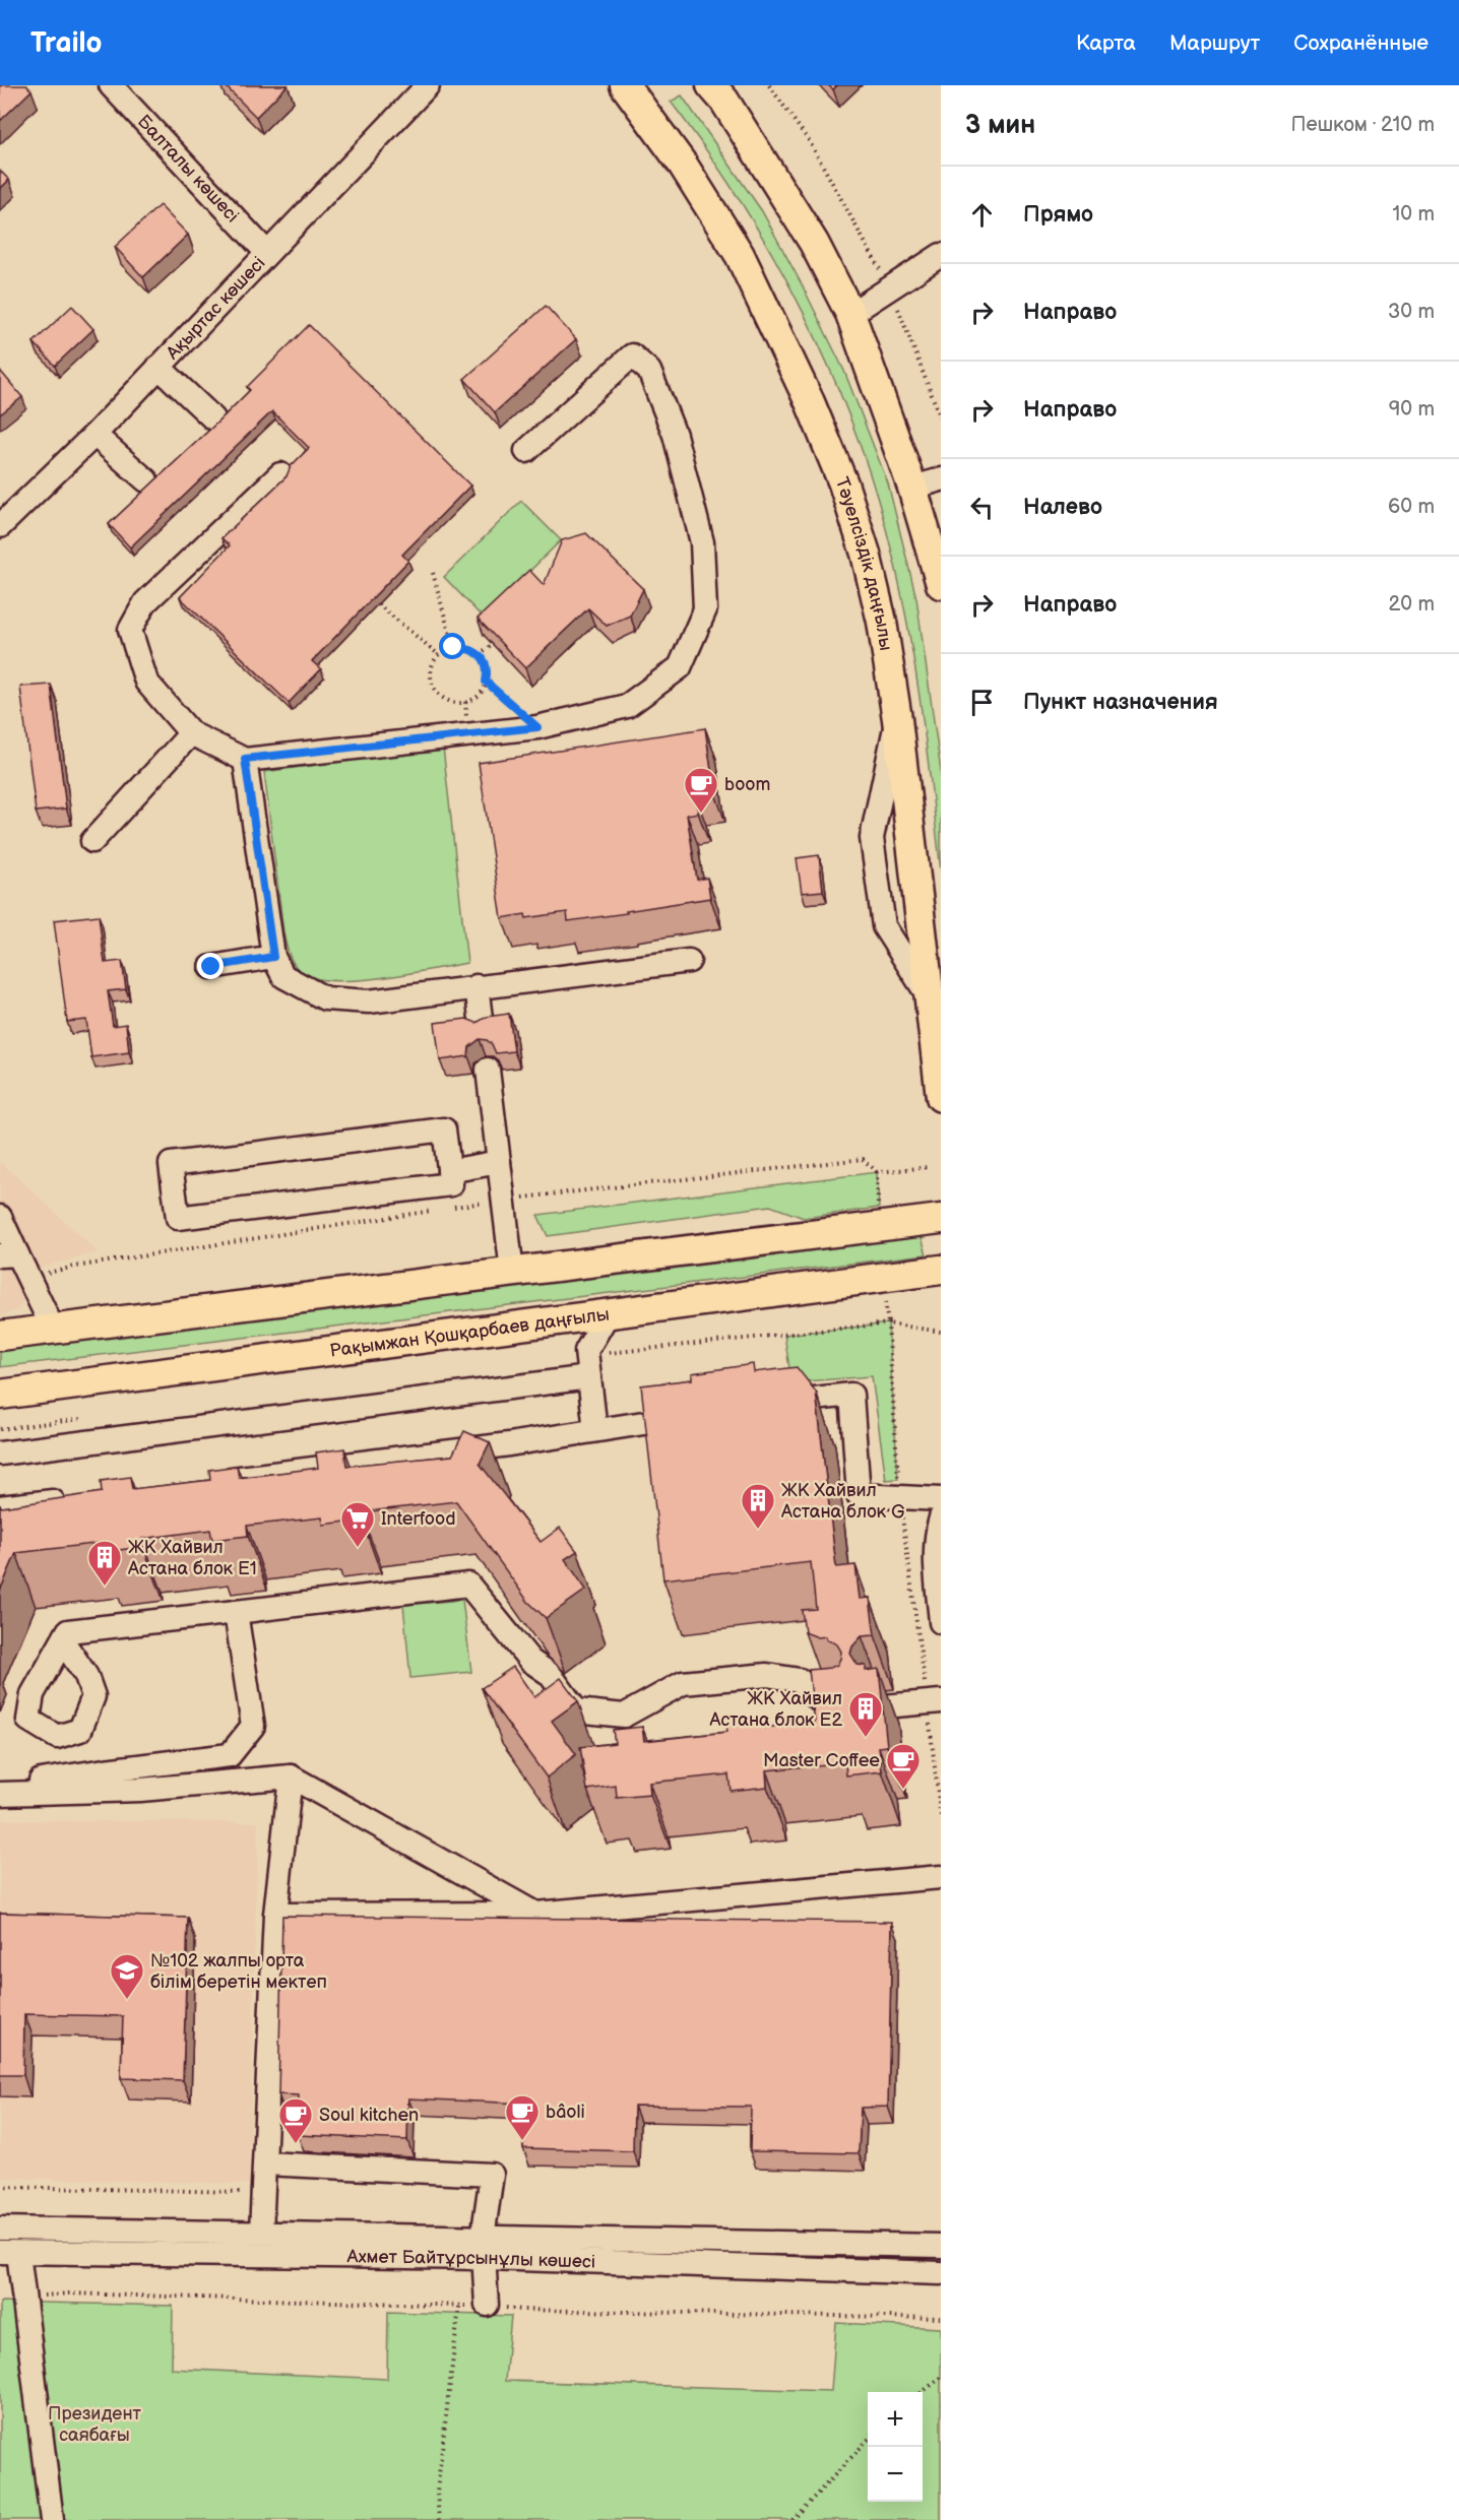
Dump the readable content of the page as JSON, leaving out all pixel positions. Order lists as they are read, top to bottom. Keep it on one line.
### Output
{"streets":{"main road":["Тәуелсіздік даңғылы","Рақымжан Қошқарбаев даңғылы"],"street":["Балталы көшесі","Ақыртас көшесі","Ахмет Байтұрсынұлы көшесі"]},"crossings":[["Балталы көшесі","Ақыртас көшесі"]],"parks":["Президент саябағы"],"places":{"cafe":["boom","Master Coffee","bâoli","Soul kitchen"],"building":["ЖК Хайвил Астана блок G","ЖК Хайвил Астана блок E1","ЖК Хайвил Астана блок E2"],"supermarket":["Interfood"],"school or university":["№102 жалпы орта білім беретін мектеп"]},"page":{"header":"Trailo","nav":["Карта","Маршрут","Сохранённые"],"heading":["3 мин","Пешком · 210 m"],"list":[["Прямо","10 m"],["Направо","30 m"],["Направо","90 m"],["Налево","60 m"],["Направо","20 m"],"Пункт назначения"],"map_buttons":["+","−"]}}
